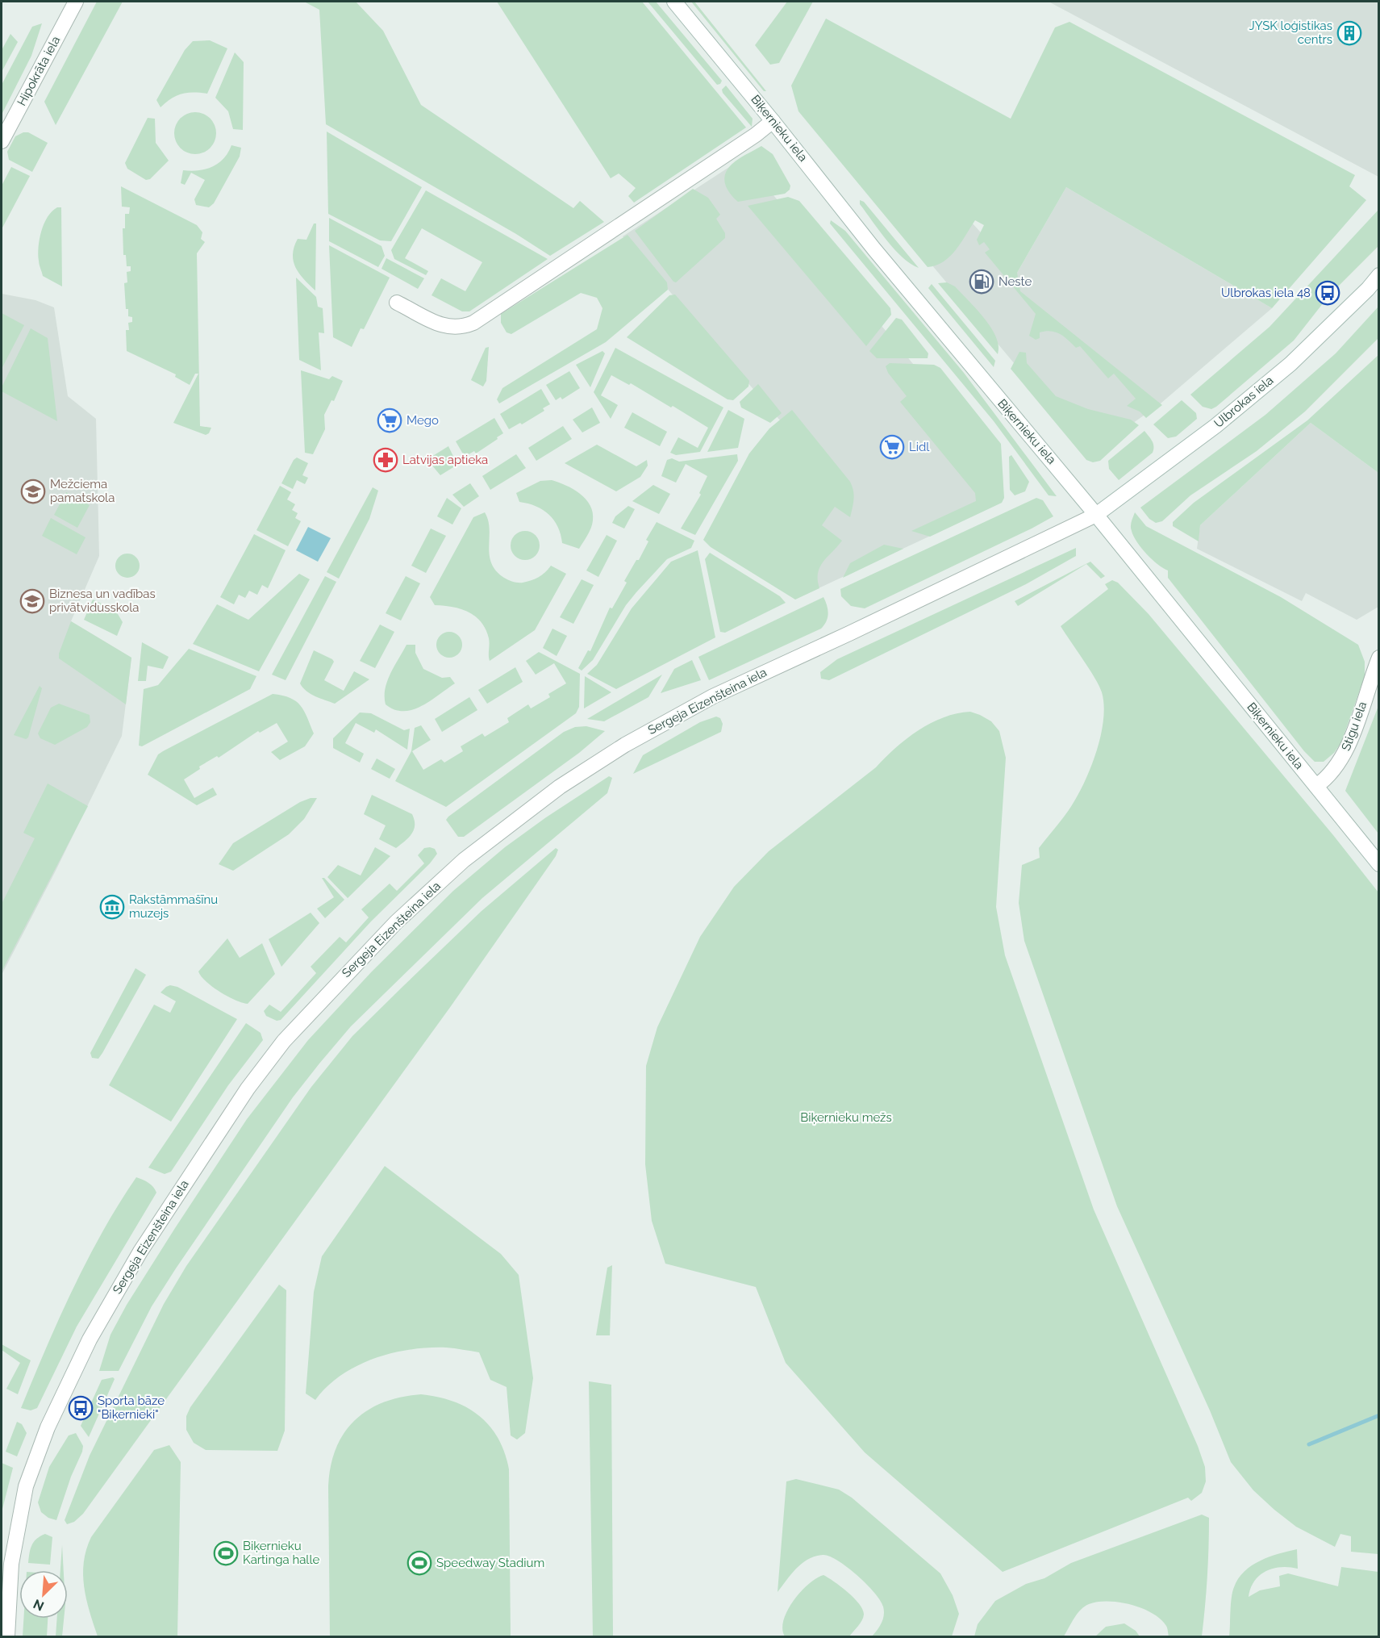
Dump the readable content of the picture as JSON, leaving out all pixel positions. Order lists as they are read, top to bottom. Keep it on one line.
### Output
{"streets":{"street":["Hipokrāta iela","Biķernieku iela","Ulbrokas iela","Sergeja Eizenšteina iela","Stigu iela"]},"crossings":[["Biķernieku iela","Ulbrokas iela"],["Biķernieku iela","Sergeja Eizenšteina iela"],["Biķernieku iela","Stigu iela"],["Ulbrokas iela","Sergeja Eizenšteina iela"]],"parks":["Biķernieku mežs"],"places":{"building":["JYSK loģistikas centrs"],"fuel station":["Neste"],"bus stop":["Ulbrokas iela 48","Sporta bāze \"Biķernieki\""],"supermarket":["Mego","Lidl"],"pharmacy":["Latvijas aptieka"],"school or university":["Mežciema pamatskola","Biznesa un vadības privātvidusskola"],"museum":["Rakstāmmašīnu muzejs"],"sports":["Biķernieku Kartinga halle","Speedway Stadium"]},"north":"bottom left"}
